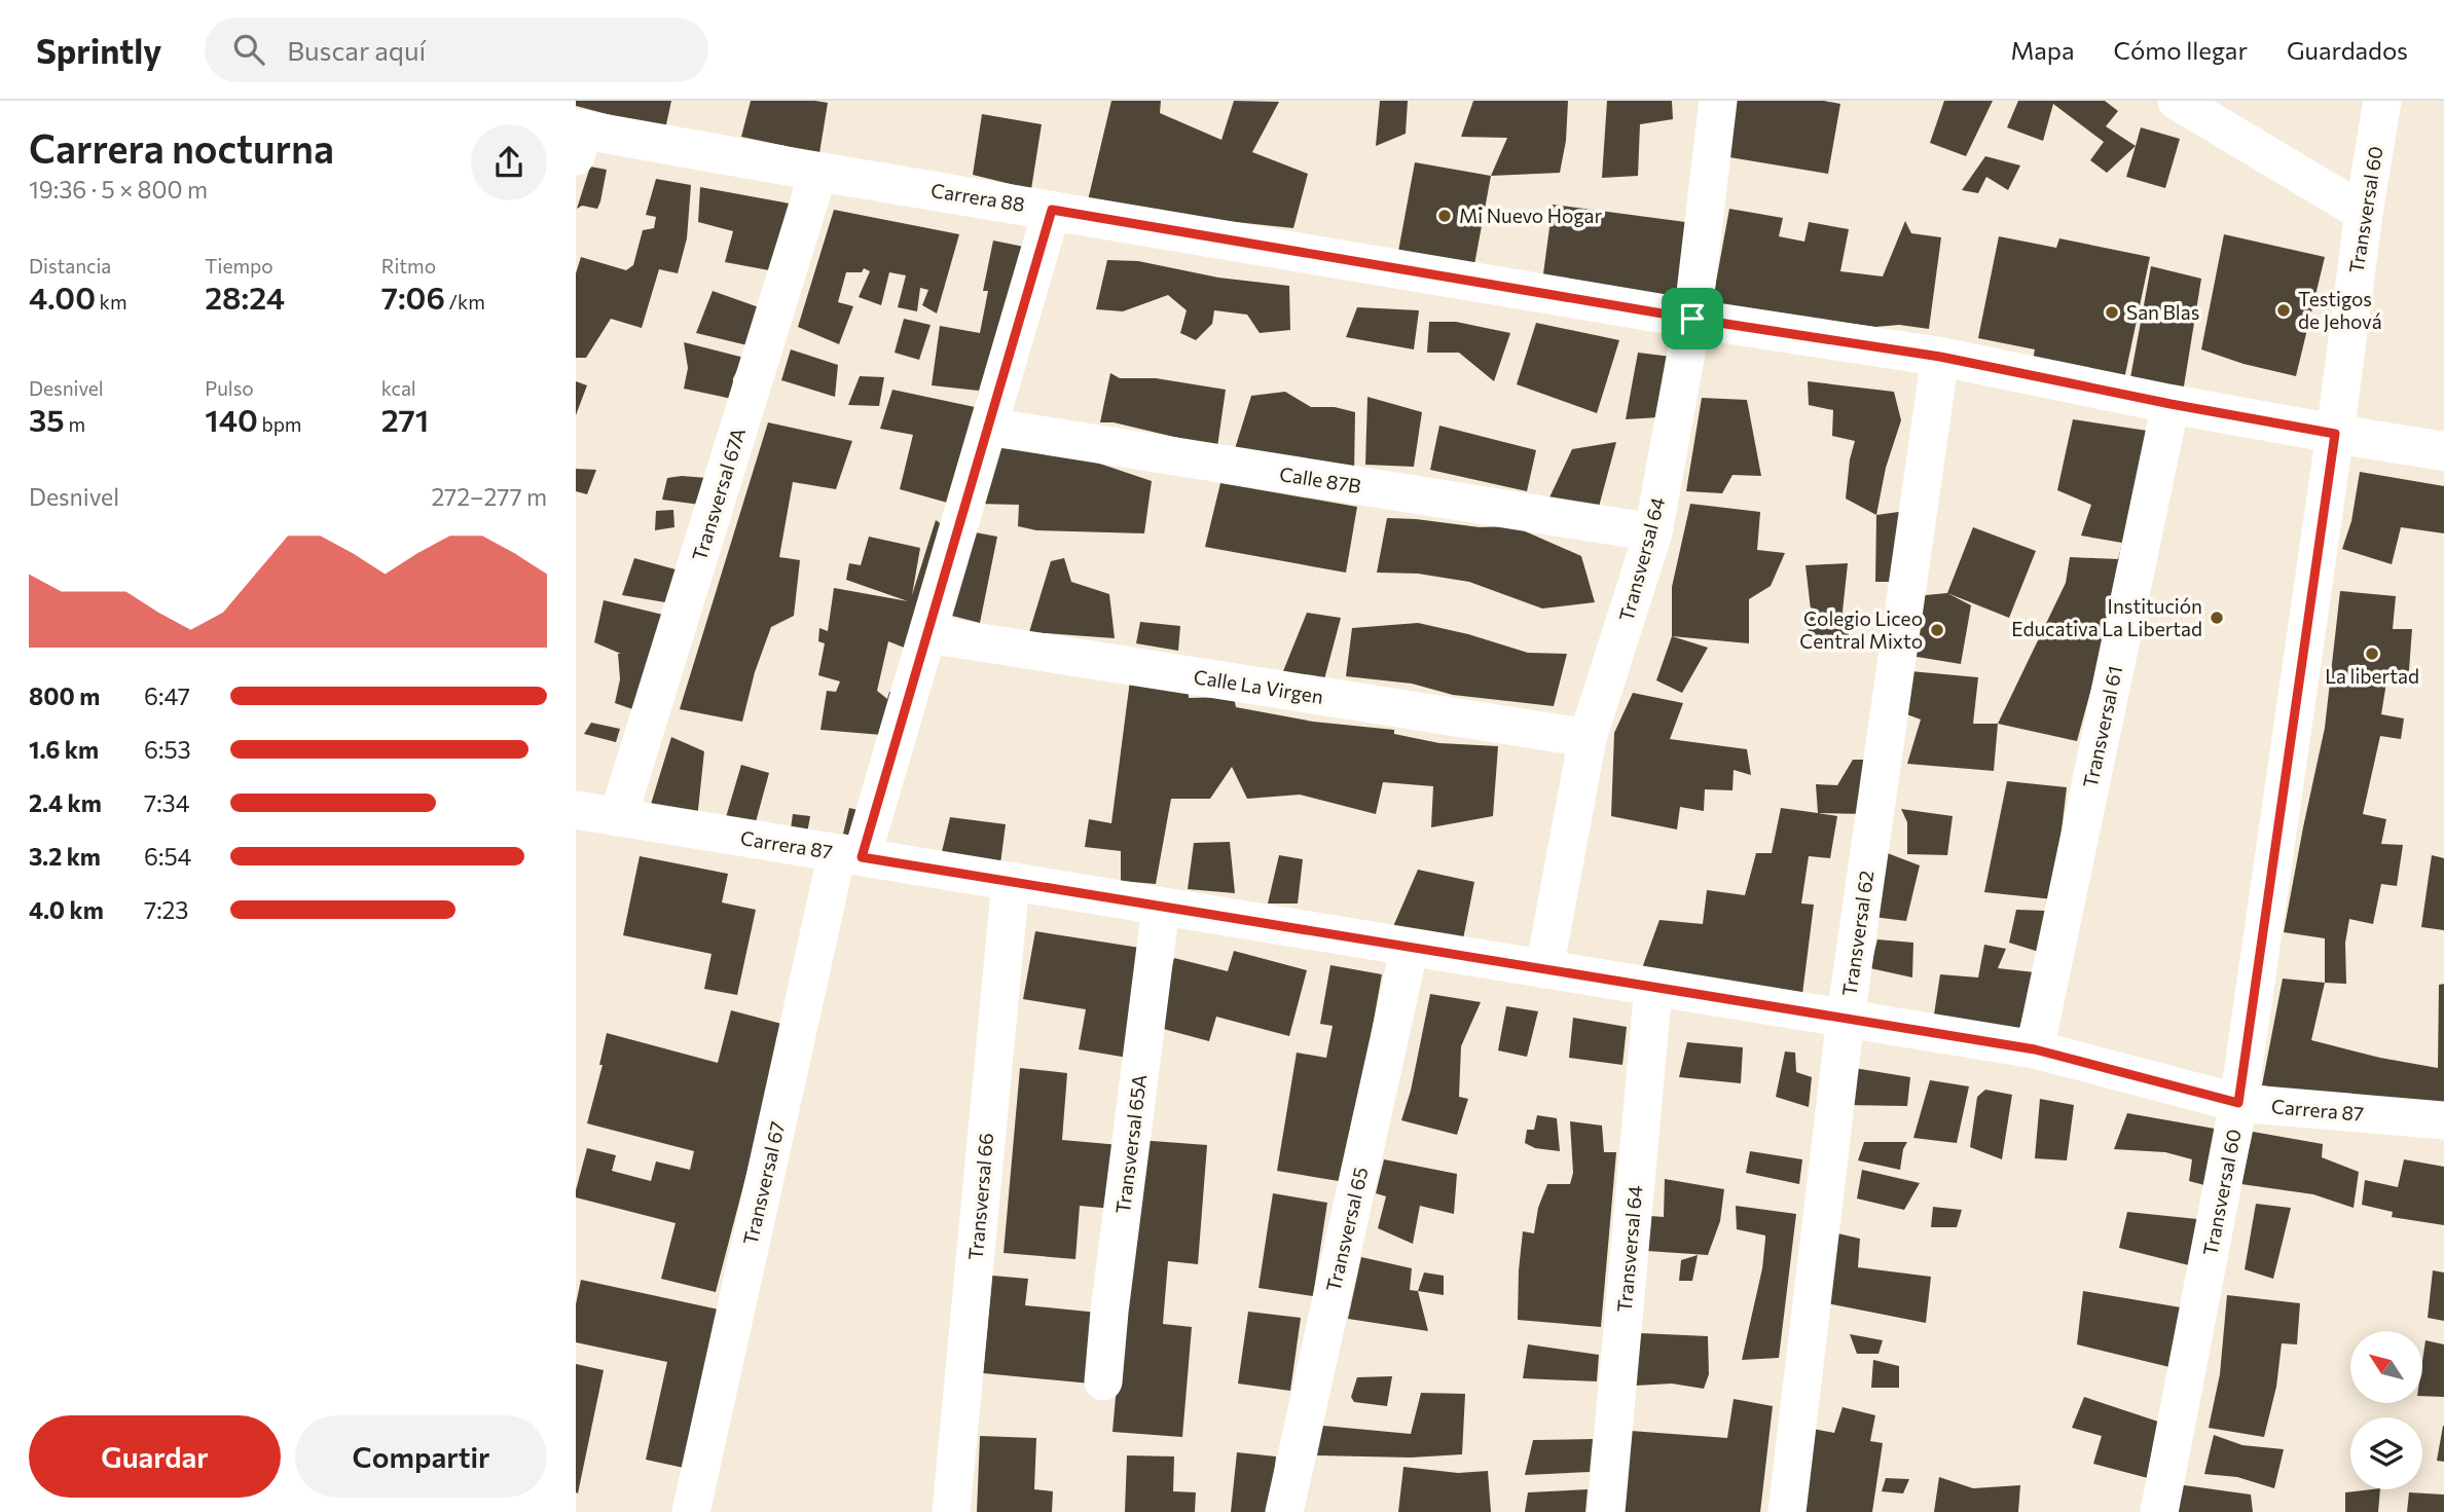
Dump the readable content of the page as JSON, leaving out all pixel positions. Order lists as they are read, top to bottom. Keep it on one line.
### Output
{"streets":{"street":["Carrera 88","Transversal 60","Calle 87B","Transversal 67A","Transversal 64","Calle La Virgen","Transversal 61","Carrera 87","Transversal 62","Transversal 65A","Transversal 67","Transversal 66","Transversal 65"]},"crossings":[["Carrera 88","Transversal 60"],["Carrera 88","Transversal 67A"],["Carrera 88","Transversal 64"],["Carrera 88","Transversal 61"],["Carrera 88","Transversal 62"],["Carrera 88","Transversal 67"],["Transversal 60","Carrera 87"],["Calle 87B","Transversal 64"],["Calle 87B","Transversal 67"],["Transversal 67A","Carrera 87"],["Transversal 64","Calle La Virgen"],["Transversal 64","Carrera 87"],["Calle La Virgen","Transversal 67"],["Transversal 61","Carrera 87"],["Carrera 87","Transversal 62"],["Carrera 87","Transversal 65A"],["Carrera 87","Transversal 67"],["Carrera 87","Transversal 66"],["Carrera 87","Transversal 65"]],"places":["Mi Nuevo Hogar","Testigos de Jehová","San Blas","Institución Educativa La Libertad","Colegio Liceo Central Mixto","La libertad"],"north":"top left","page":{"header":"Sprintly","search":"Buscar aquí","nav":["Mapa","Cómo llegar","Guardados"],"heading":["Carrera nocturna","19:36 · 5 × 800 m"],"stats":[["Distancia","4.00 km"],["Tiempo","28:24"],["Ritmo","7:06 /km"],["Desnivel","35 m"],["Pulso","140 bpm"],["kcal","271"]],"chart":["Desnivel","272–277 m"],"list":[{"name":"800 m","note":"6:47"},{"name":"1.6 km","note":"6:53"},{"name":"2.4 km","note":"7:34"},{"name":"3.2 km","note":"6:54"},{"name":"4.0 km","note":"7:23"}],"buttons":["Guardar","Compartir"]}}
